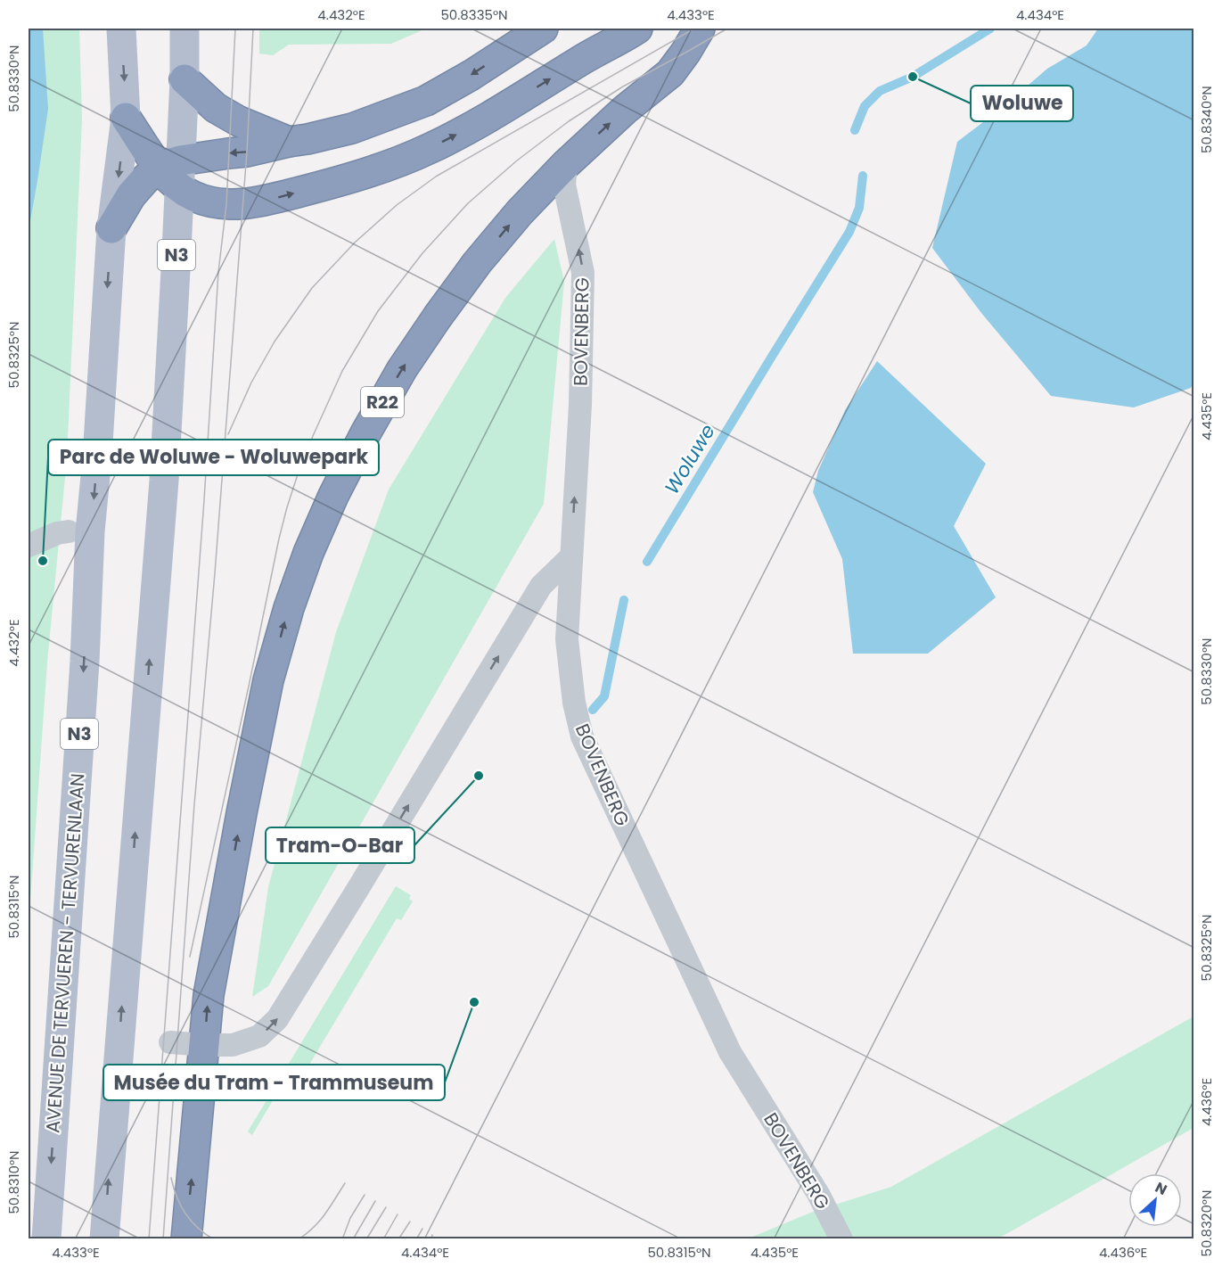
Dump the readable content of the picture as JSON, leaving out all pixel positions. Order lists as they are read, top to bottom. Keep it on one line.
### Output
{"streets":{"highway":["R22"],"main road":["N3","AVENUE DE TERVUEREN - TERVURENLAAN"],"street":["BOVENBERG"]},"crossings":[["BOVENBERG","R22"]],"water":["Woluwe"],"places":["Woluwe","Parc de Woluwe - Woluwepark","Tram-O-Bar","Musée du Tram - Trammuseum"],"north":"top right","coordinates":["4.432°E","50.8335°N","4.433°E","4.434°E","50.8330°N","50.8340°N","50.8325°N","4.435°E","50.8315°N","4.436°E","50.8310°N","50.8320°N"]}
